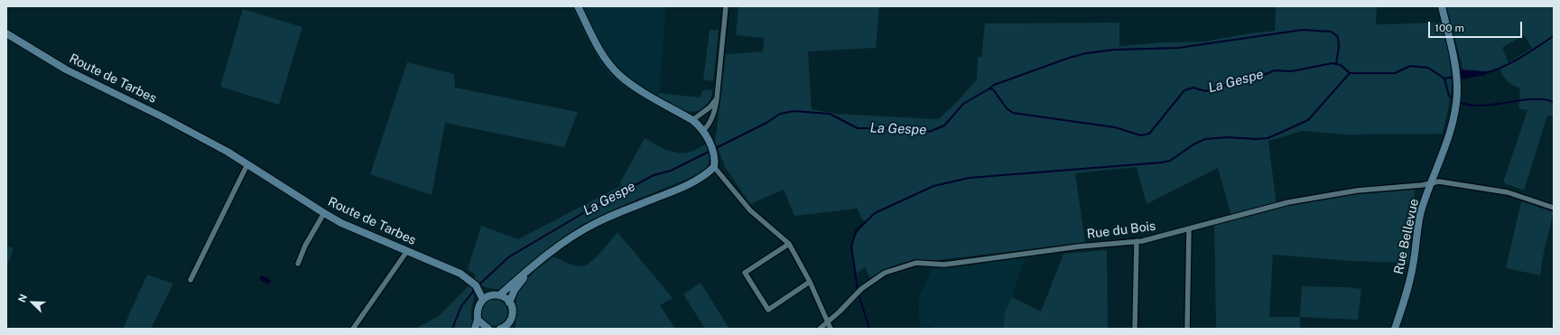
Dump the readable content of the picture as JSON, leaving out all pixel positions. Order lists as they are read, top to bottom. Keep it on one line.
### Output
{"streets":{"street":["Route de Tarbes","Rue du Bois","Rue Bellevue"]},"crossings":[["Rue du Bois","Rue Bellevue"]],"water":["La Gespe"],"scale_bar":"100 m","north":"top left"}
